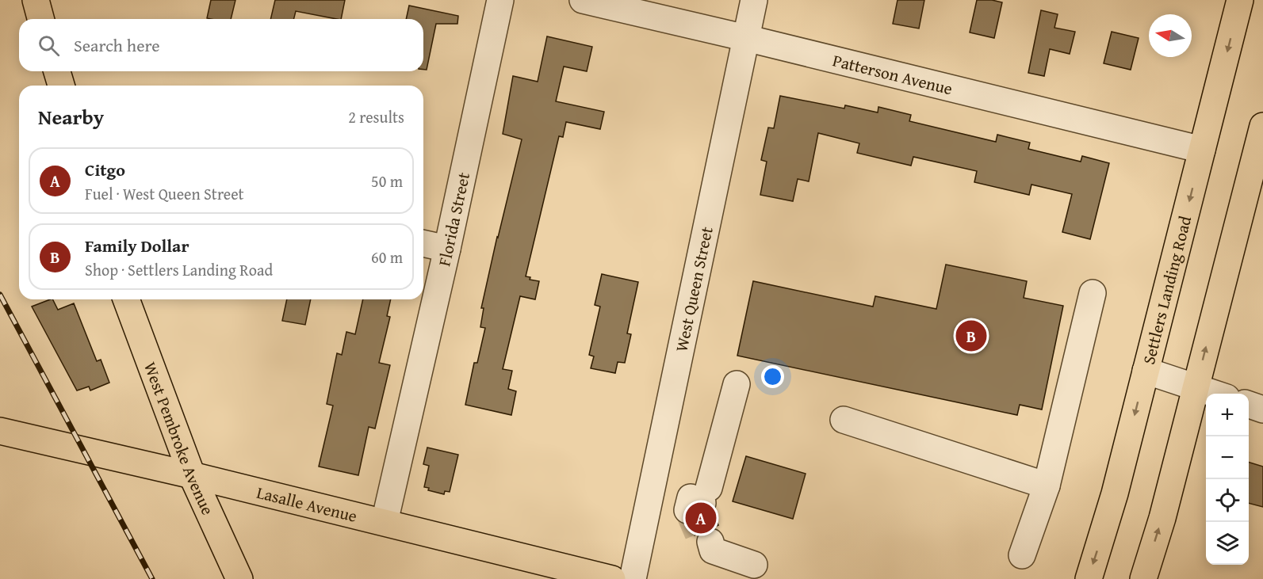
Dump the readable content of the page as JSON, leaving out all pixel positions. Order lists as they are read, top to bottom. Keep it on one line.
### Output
{"streets":{"main road":["Settlers Landing Road","West Pembroke Avenue","Lasalle Avenue"],"street":["Patterson Avenue","Florida Street","West Queen Street"]},"crossings":[["Patterson Avenue","West Queen Street"],["Patterson Avenue","Settlers Landing Road"],["Florida Street","Lasalle Avenue"],["West Pembroke Avenue","Lasalle Avenue"]],"north":"left","page":{"search":"Search here","heading":["Nearby","2 results"],"list":[{"mark":"A","name":"Citgo","note":"Fuel · West Queen Street","value":"50 m"},{"mark":"B","name":"Family Dollar","note":"Shop · Settlers Landing Road","value":"60 m"}],"pins":["B","A"],"map_buttons":["+","−"]}}
